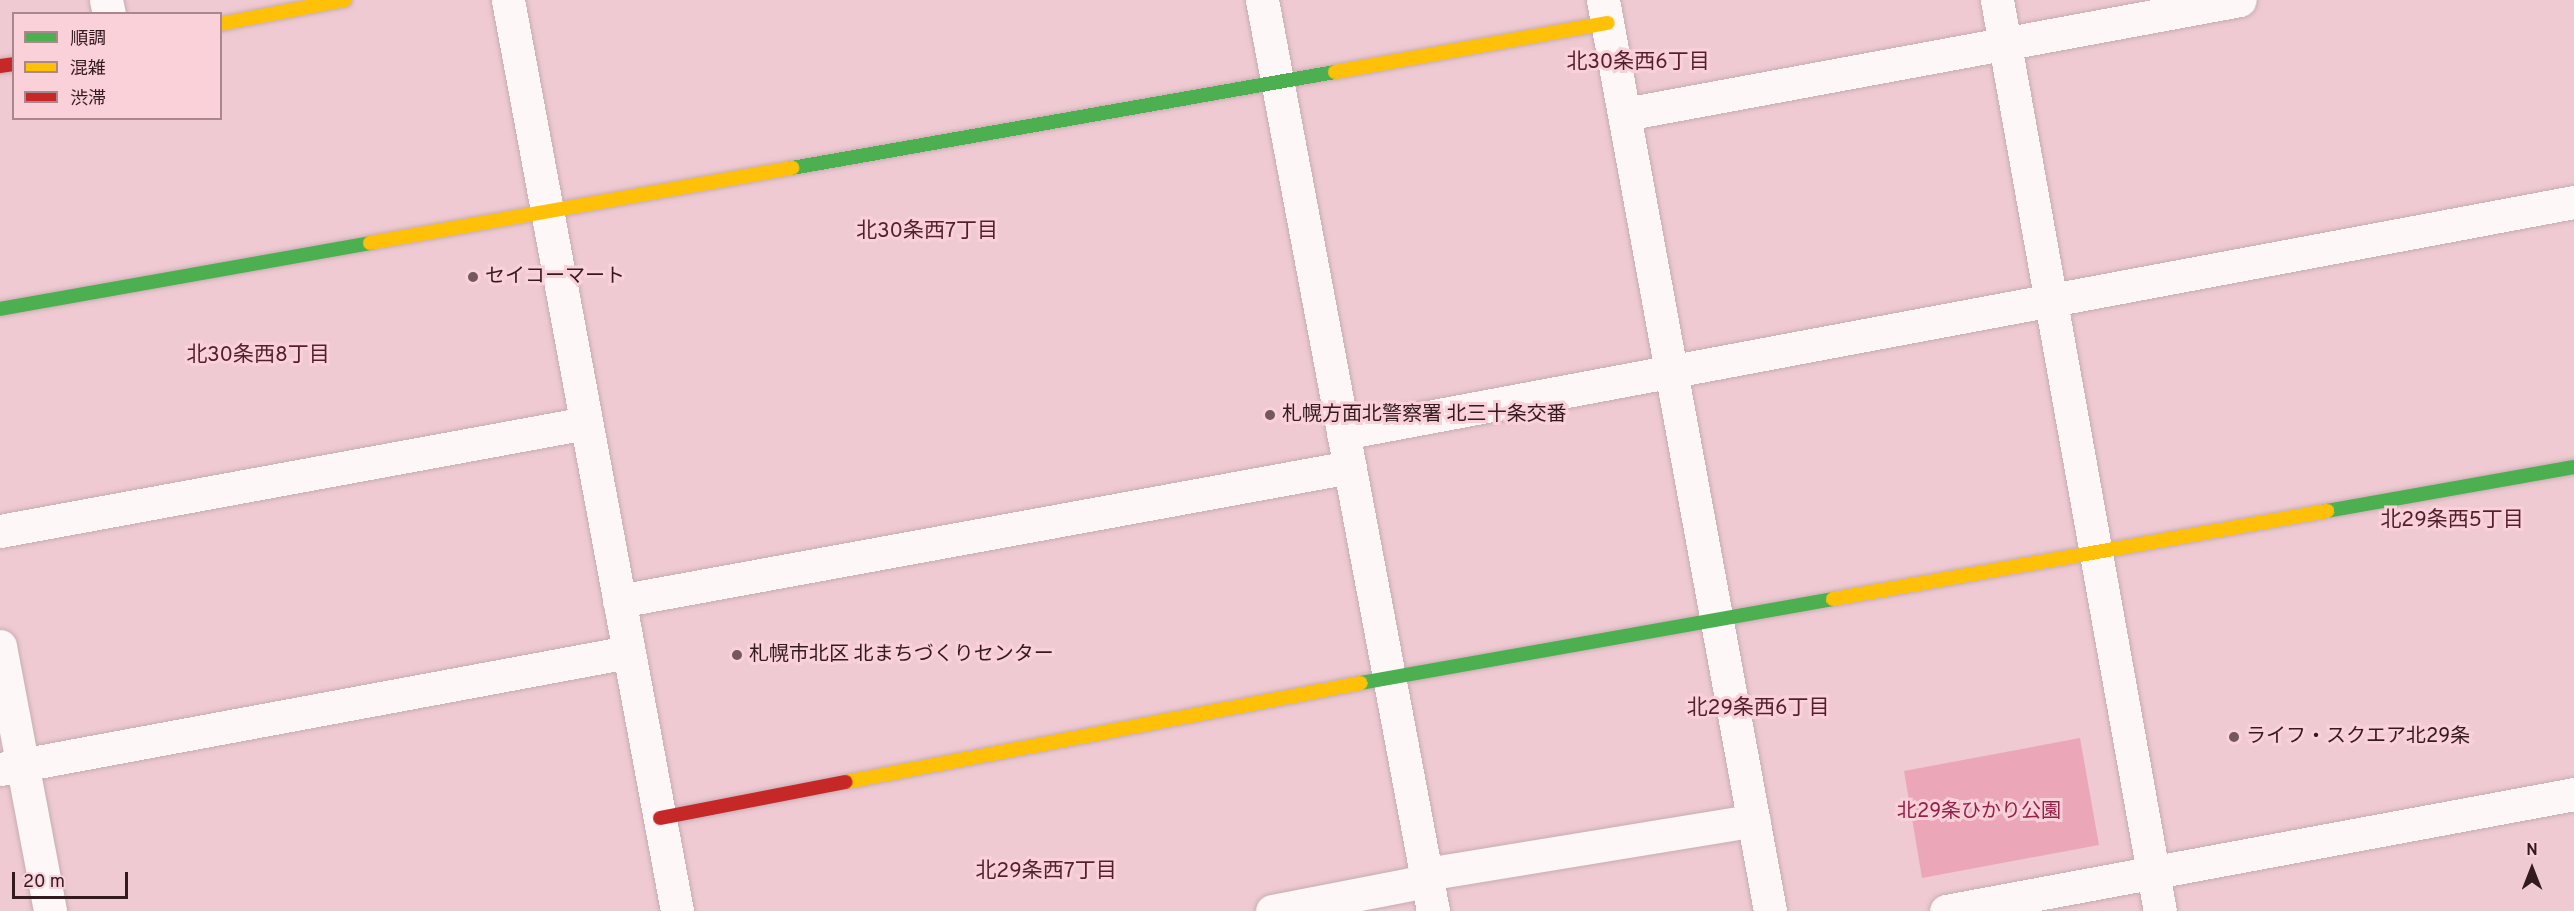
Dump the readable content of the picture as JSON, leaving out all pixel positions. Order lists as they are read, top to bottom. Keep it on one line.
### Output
{"districts":["北30条西6丁目","北30条西7丁目","北30条西8丁目","北29条西5丁目","北29条西6丁目","北29条西7丁目"],"parks":["北29条ひかり公園"],"places":["セイコーマート","札幌方面北警察署 北三十条交番","札幌市北区 北まちづくりセンター","ライフ・スクエア北29条"],"legend":["順調","混雑","渋滞"],"scale_bar":"20 m","north":"top"}
